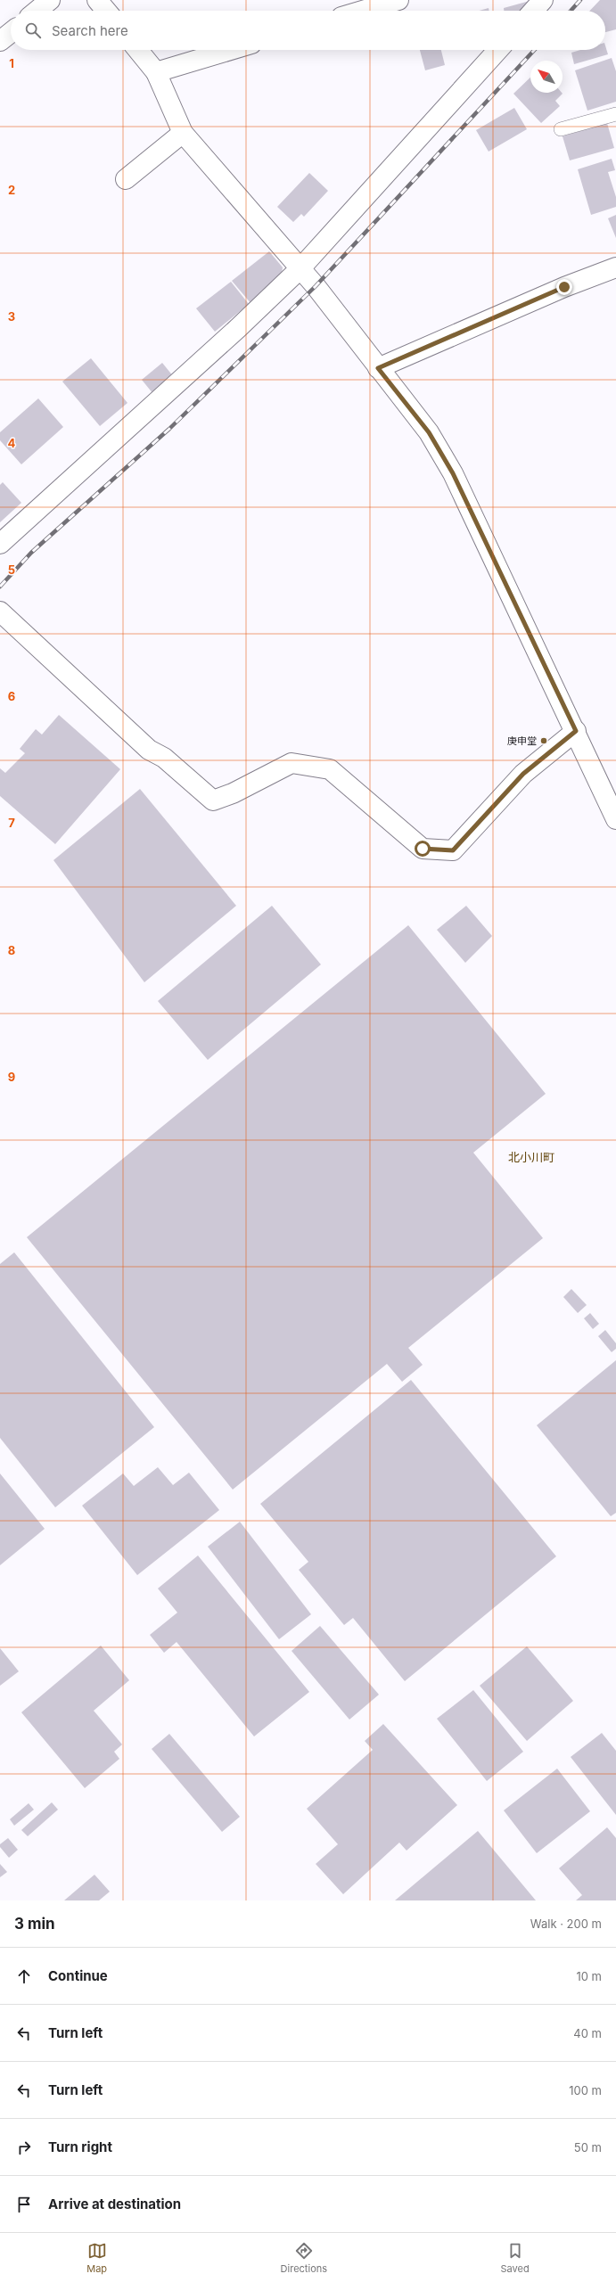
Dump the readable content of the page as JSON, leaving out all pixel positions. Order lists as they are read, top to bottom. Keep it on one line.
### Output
{"districts":["北小川町"],"places":["庚申堂"],"north":"top left","page":{"search":"Search here","heading":["3 min","Walk · 200 m"],"list":[["Continue","10 m"],["Turn left","40 m"],["Turn left","100 m"],["Turn right","50 m"],"Arrive at destination"],"nav":["Map","Directions","Saved"]},"grid":{"rows":["1","2","3","4","5","6","7","8","9"]}}
